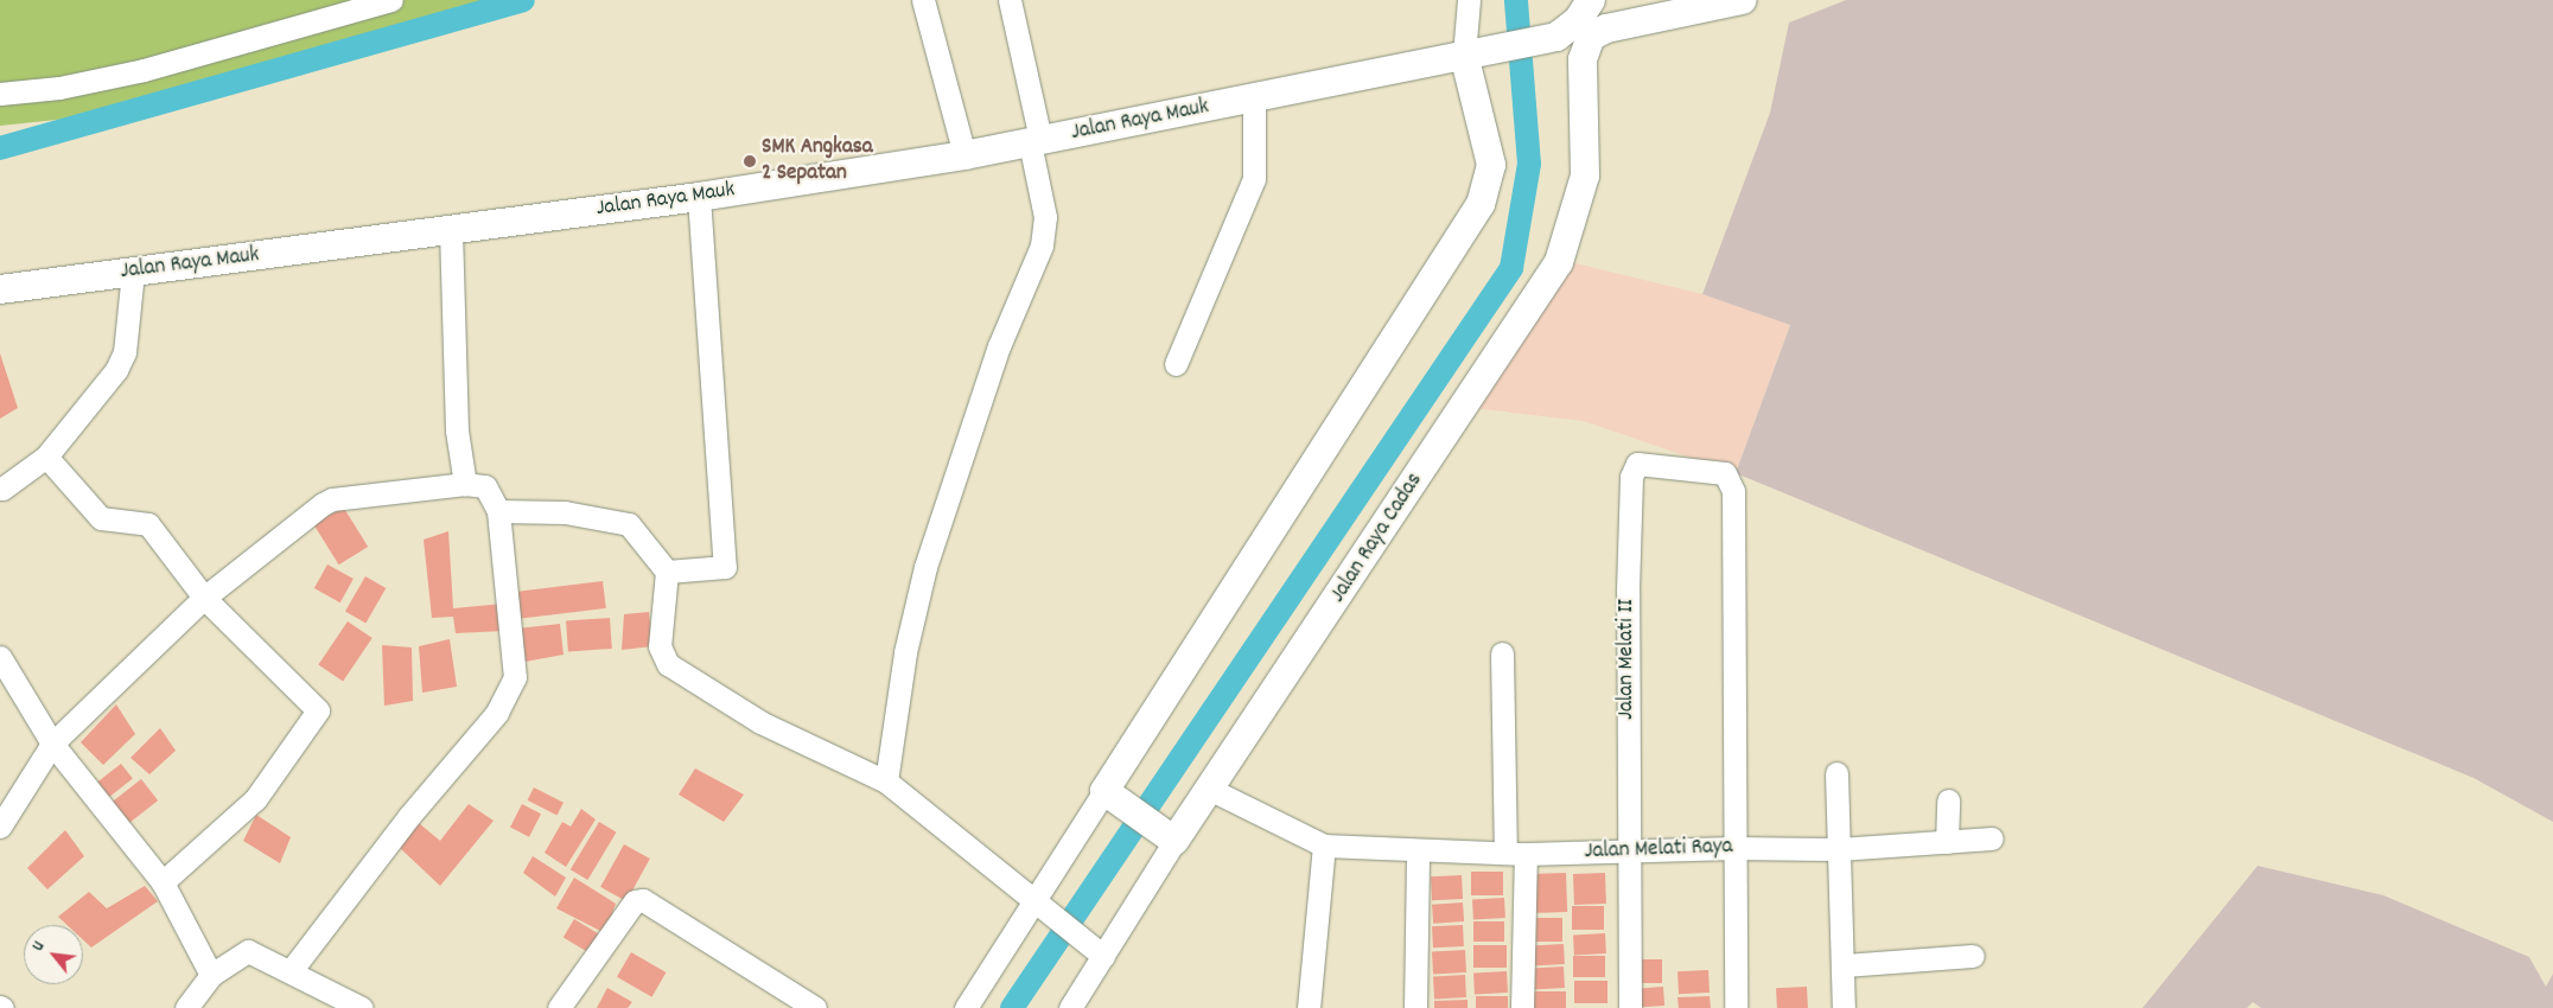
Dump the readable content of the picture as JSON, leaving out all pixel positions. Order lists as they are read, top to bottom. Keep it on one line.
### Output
{"streets":{"main road":["Jalan Raya Mauk","Jalan Raya Cadas"],"street":["Jalan Melati II","Jalan Melati Raya"]},"crossings":[["Jalan Melati II","Jalan Melati Raya"]],"places":["SMK Angkasa 2 Sepatan"],"north":"top left"}
